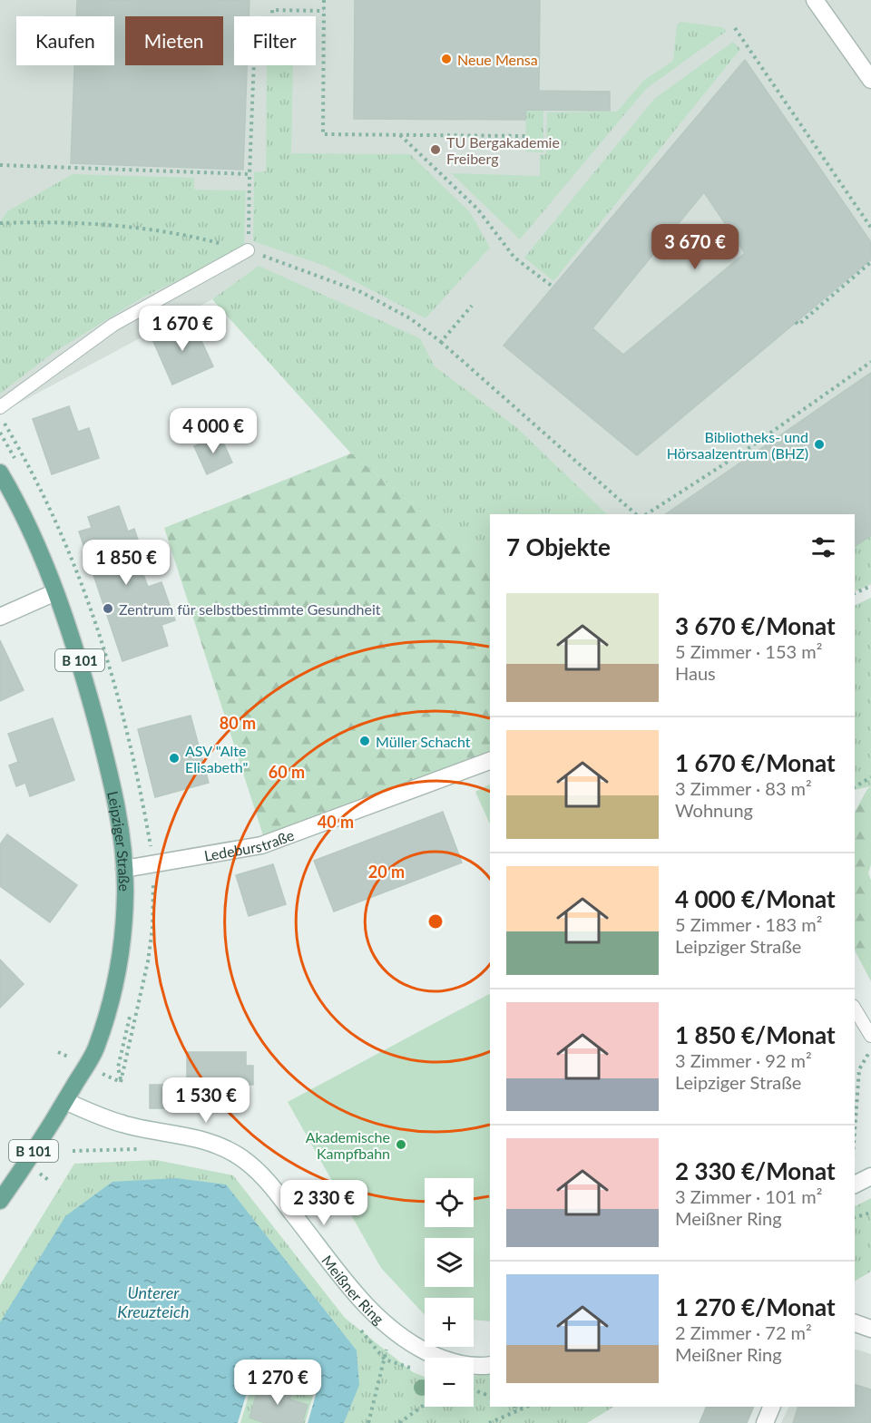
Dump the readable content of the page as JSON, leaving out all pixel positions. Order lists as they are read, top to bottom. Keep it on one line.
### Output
{"streets":{"main road":["B 101","Leipziger Straße"],"street":["Ledeburstraße","Meißner Ring"]},"crossings":[["Leipziger Straße","Ledeburstraße"],["Leipziger Straße","Meißner Ring"]],"water":["Unterer Kreuzteich"],"places":["Neue Mensa","TU Bergakademie Freiberg","Bibliotheks- und Hörsaalzentrum (BHZ)","Zentrum für selbstbestimmte Gesundheit","Müller Schacht","ASV \"Alte Elisabeth\"","Akademische Kampfbahn"],"page":{"chip":["Kaufen","Mieten","Filter"],"price":["3 670 €","1 670 €","4 000 €","1 850 €","1 530 €","2 330 €","1 270 €"],"heading":"7 Objekte","list":[{"name":"3 670 €/Monat","note":"5 Zimmer · 153 m² · Haus"},{"name":"1 670 €/Monat","note":"3 Zimmer · 83 m² · Wohnung"},{"name":"4 000 €/Monat","note":"5 Zimmer · 183 m² · Leipziger Straße"},{"name":"1 850 €/Monat","note":"3 Zimmer · 92 m² · Leipziger Straße"},{"name":"2 330 €/Monat","note":"3 Zimmer · 101 m² · Meißner Ring"},{"name":"1 270 €/Monat","note":"2 Zimmer · 72 m² · Meißner Ring"}],"map_buttons":["+","−"]},"rings":["80 m","60 m","40 m","20 m"]}
